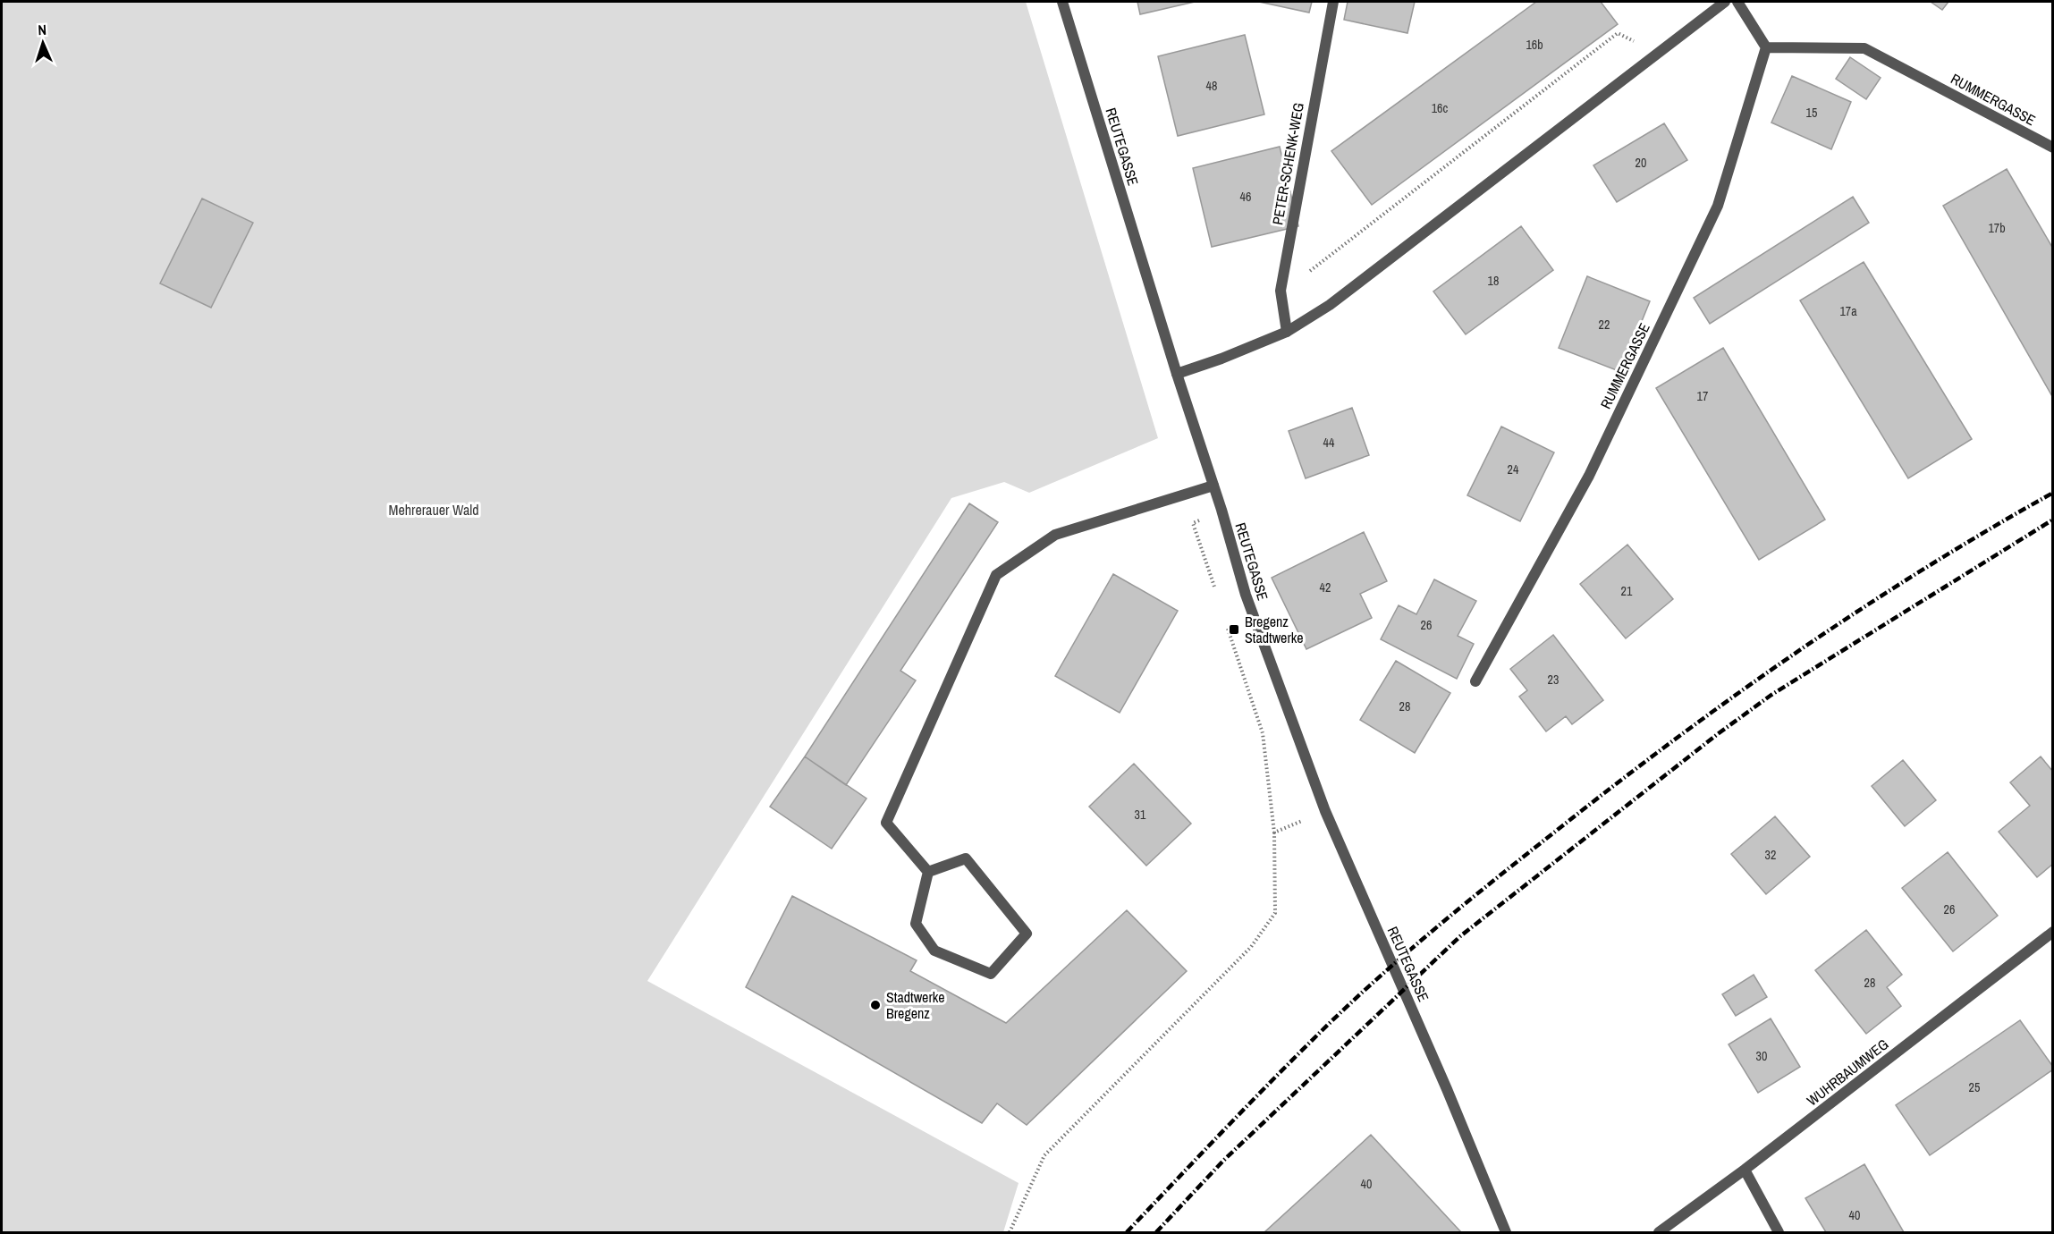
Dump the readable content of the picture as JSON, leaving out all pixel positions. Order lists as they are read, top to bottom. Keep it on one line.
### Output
{"streets":{"street":["RUMMERGASSE","REUTEGASSE","PETER-SCHENK-WEG","WUHRBAUMWEG"]},"parks":["Mehrerauer Wald"],"places":{"transit":["Bregenz Stadtwerke"],"other":["Stadtwerke Bregenz"]},"house_numbers":["16b","48","16c","15","20","46","17b","18","17a","22","17","44","24","42","21","26","23","28","31","32","26","28","30","25","40","40"],"north":"top"}
